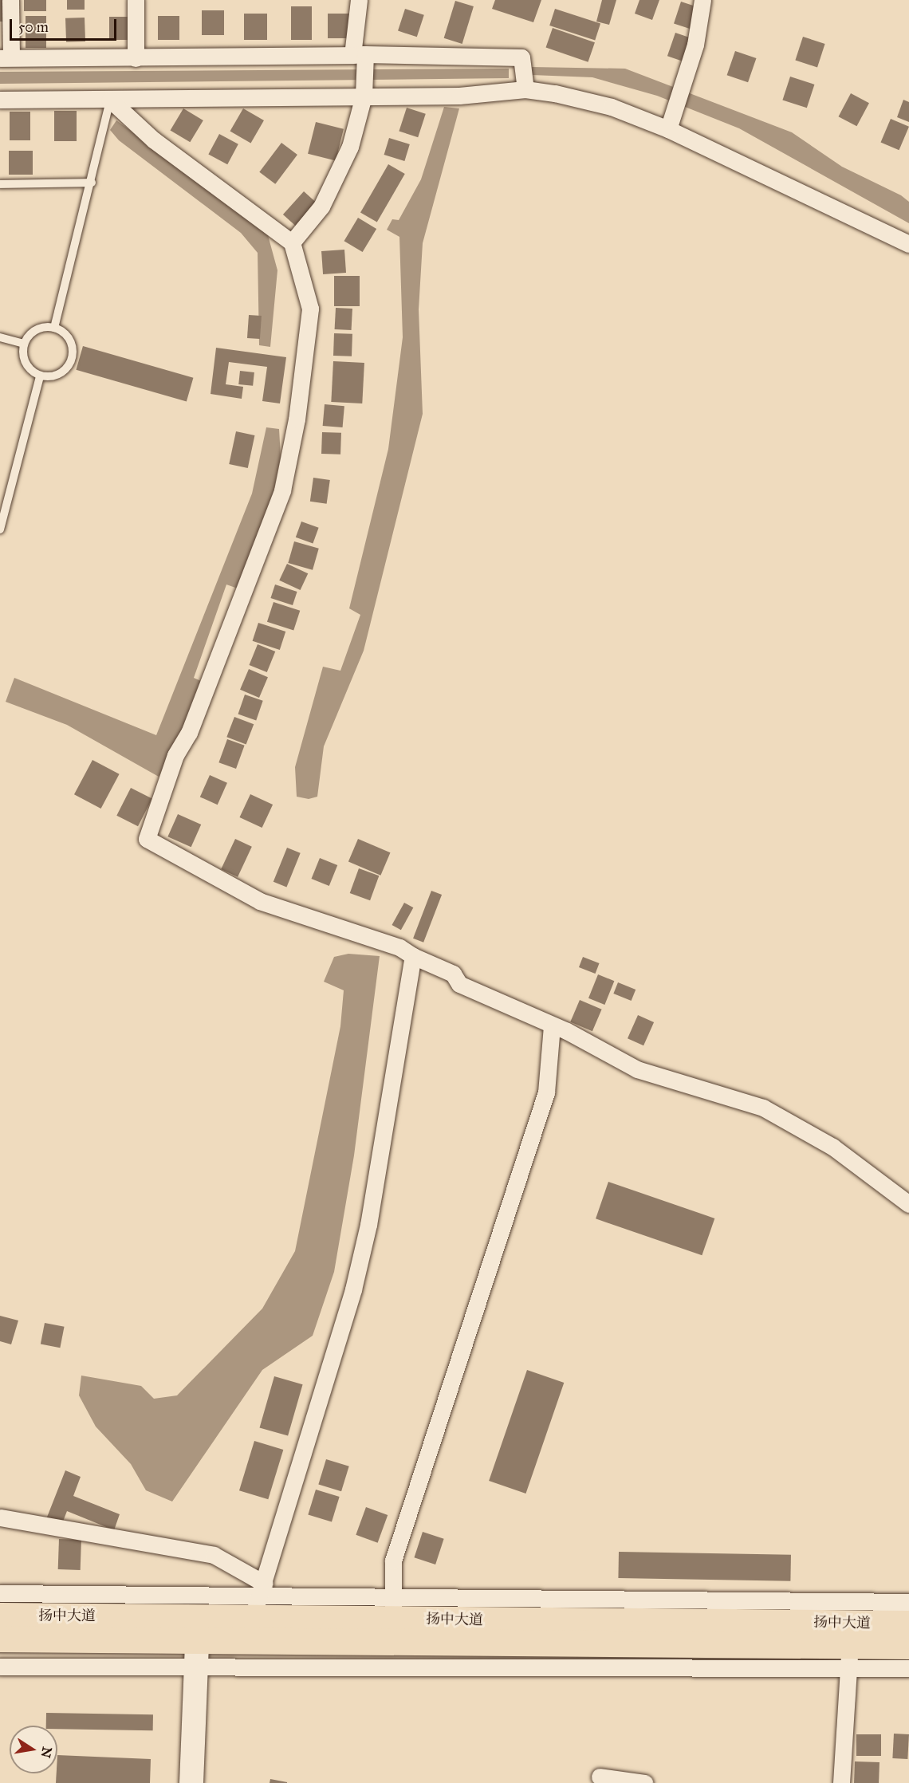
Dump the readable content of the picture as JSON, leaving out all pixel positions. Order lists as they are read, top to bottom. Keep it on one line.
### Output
{"streets":{"main road":["扬中大道"]},"scale_bar":"50 m","north":"right"}
